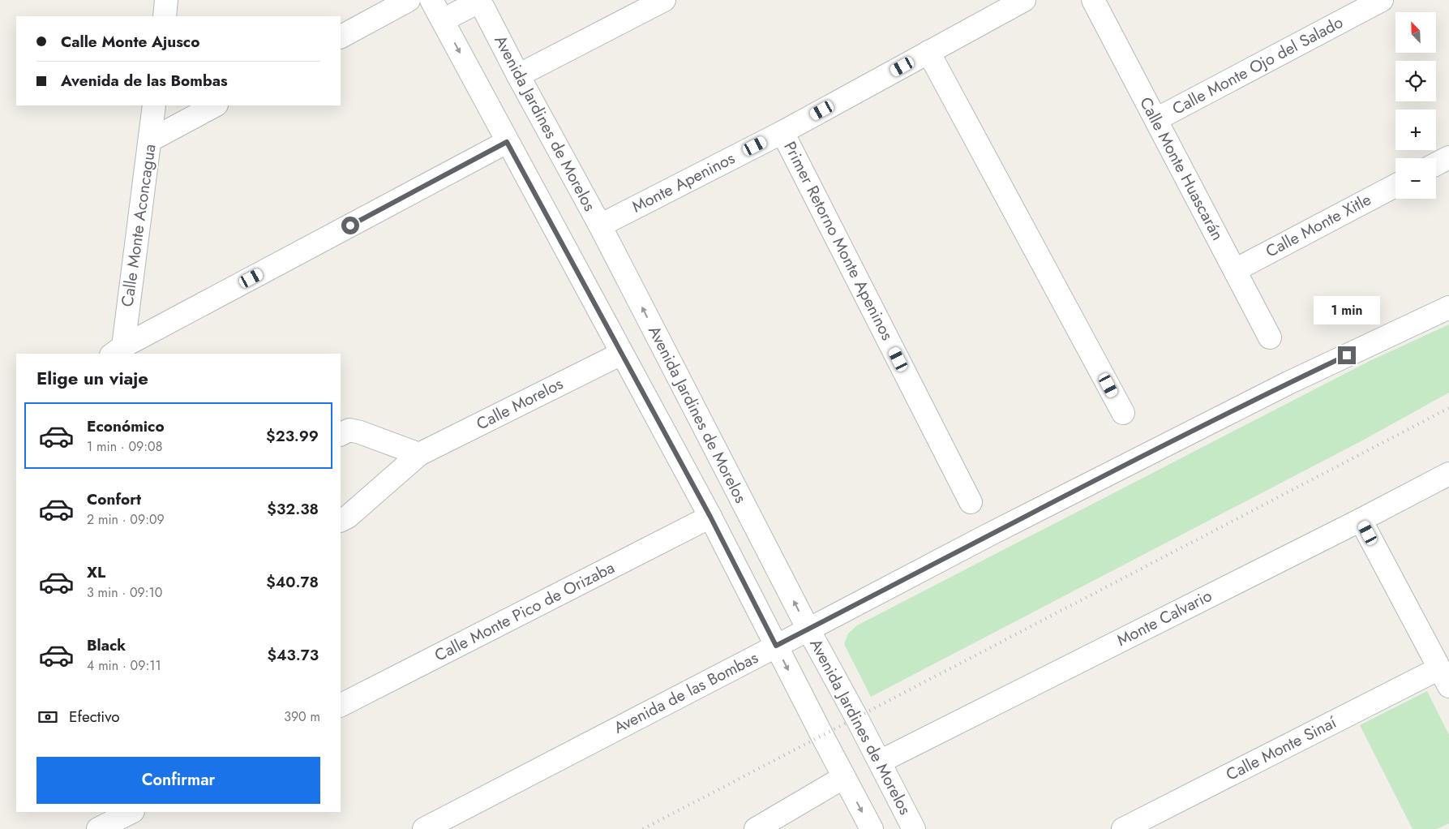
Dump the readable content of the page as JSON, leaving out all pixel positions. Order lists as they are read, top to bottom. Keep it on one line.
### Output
{"streets":{"street":["Calle Monte Ojo del Salado","Avenida Jardines de Morelos","Calle Monte Huascarán","Monte Apeninos","Calle Monte Aconcagua","Calle Monte Xitle","Primer Retorno Monte Apeninos","Calle Morelos","Calle Monte Pico de Orizaba","Monte Calvario","Avenida de las Bombas","Calle Monte Sinaí"]},"crossings":[["Calle Monte Ojo del Salado","Calle Monte Huascarán"],["Avenida Jardines de Morelos","Monte Apeninos"],["Avenida Jardines de Morelos","Monte Calvario"],["Avenida Jardines de Morelos","Avenida de las Bombas"],["Calle Monte Huascarán","Calle Monte Xitle"],["Monte Apeninos","Primer Retorno Monte Apeninos"]],"north":"top left","page":{"map_buttons":["+","−"],"banner":["Calle Monte Ajusco","Avenida de las Bombas"],"bubble":"1 min","heading":"Elige un viaje","list":[{"name":"Económico","note":"1 min · 09:08","value":"$23.99"},{"name":"Confort","note":"2 min · 09:09","value":"$32.38"},{"name":"XL","note":"3 min · 09:10","value":"$40.78"},{"name":"Black","note":"4 min · 09:11","value":"$43.73"}],"pay":["Efectivo","390 m"],"buttons":"Confirmar"}}
